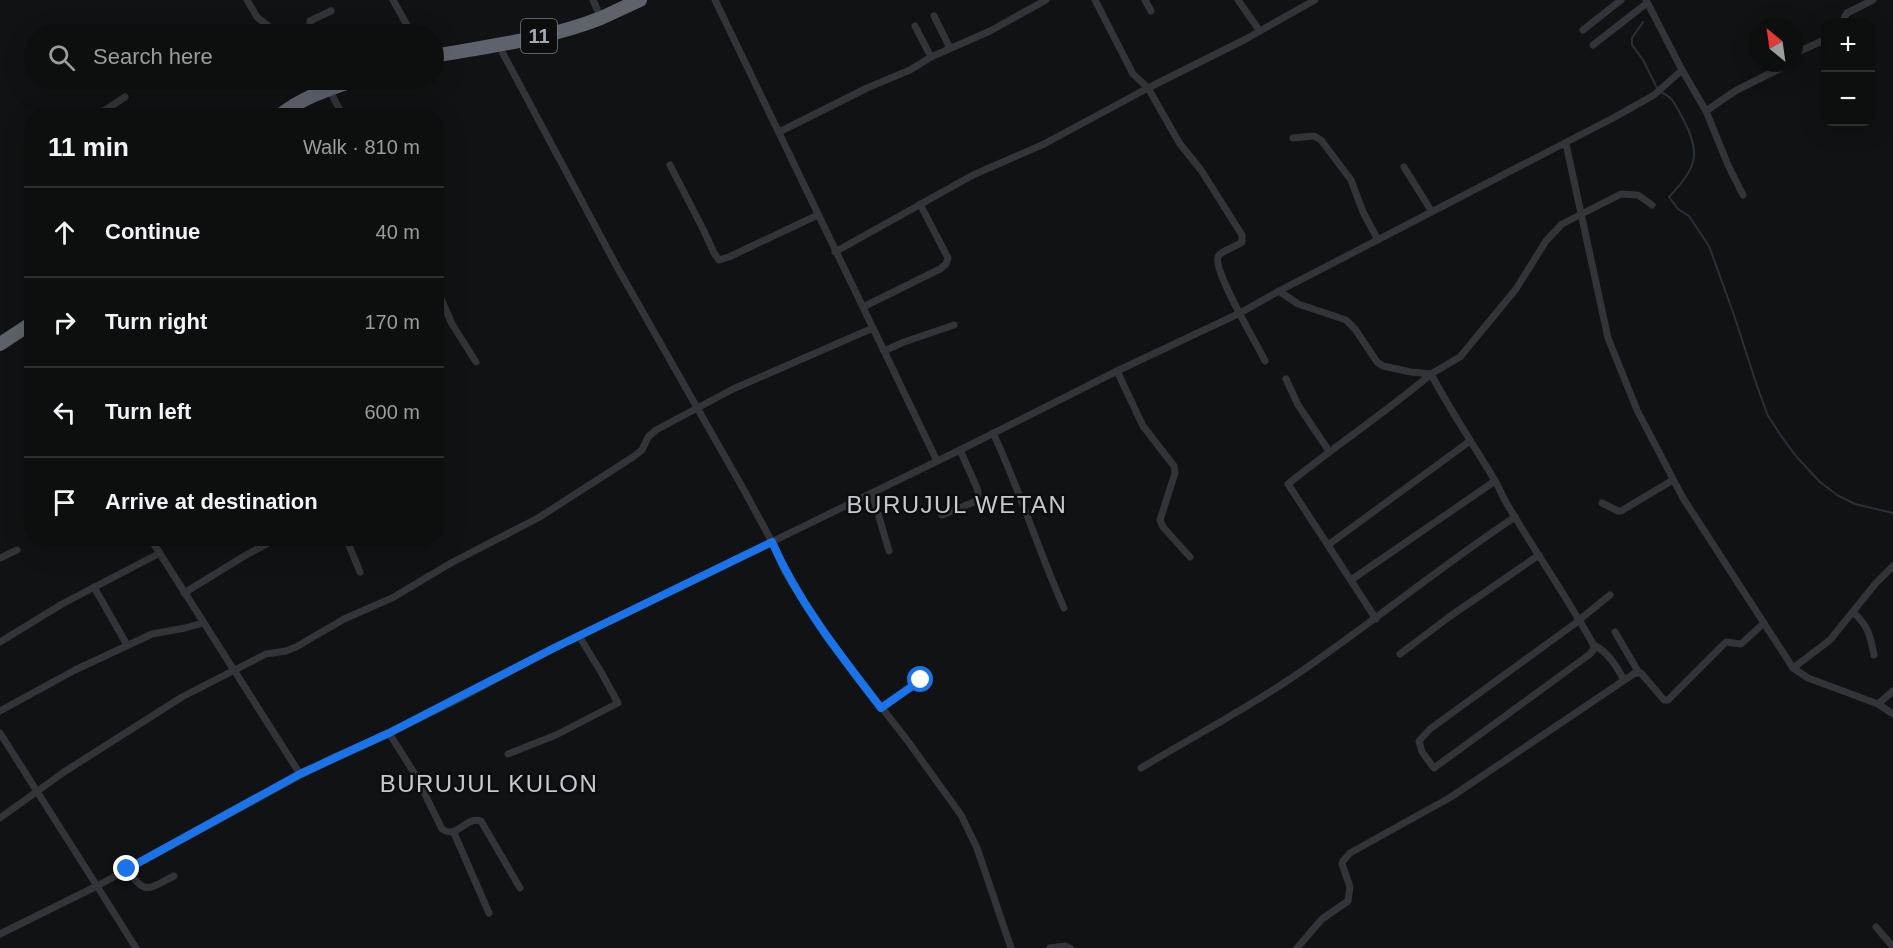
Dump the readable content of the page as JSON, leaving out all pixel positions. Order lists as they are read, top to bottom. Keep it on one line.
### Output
{"streets":{"highway":["11"]},"districts":["BURUJUL WETAN","BURUJUL KULON"],"north":"top left","page":{"map_buttons":["+","−"],"search":"Search here","heading":["11 min","Walk · 810 m"],"list":[["Continue","40 m"],["Turn right","170 m"],["Turn left","600 m"],"Arrive at destination"]}}
